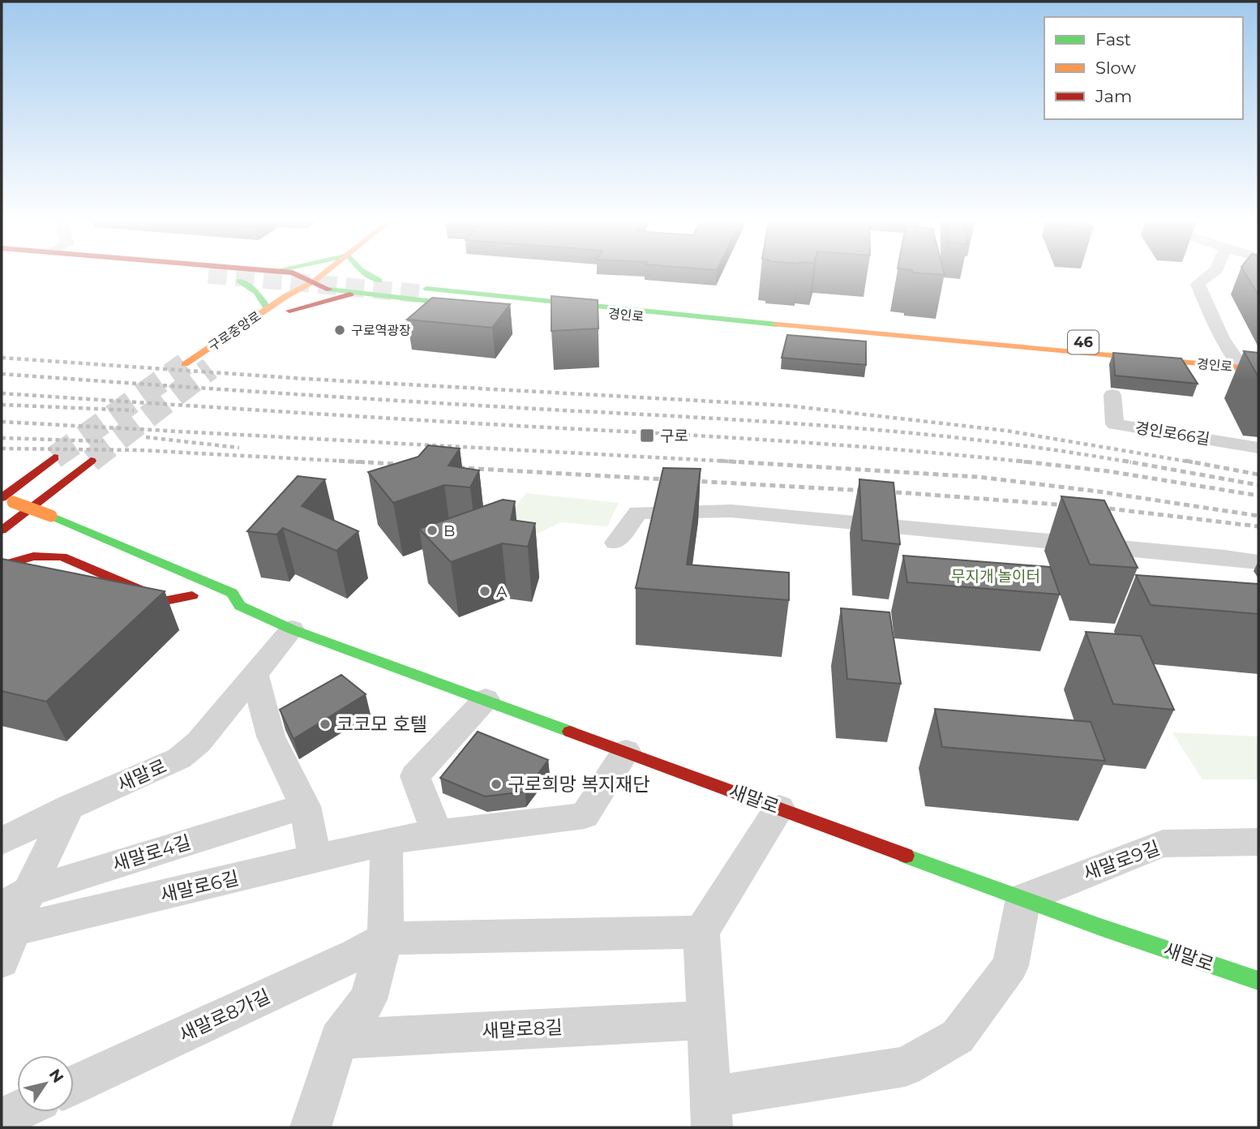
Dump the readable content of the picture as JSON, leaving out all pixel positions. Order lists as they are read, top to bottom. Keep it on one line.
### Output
{"streets":{"main road":["경인로","구로중앙로","46","새말로"],"street":["경인로66길","새말로4길","새말로9길","새말로6길","새말로8가길","새말로8길"]},"crossings":[["경인로","46"],["구로중앙로","46"],["새말로","새말로9길"],["새말로","새말로6길"],["새말로4길","새말로6길"]],"parks":["무지개 놀이터"],"places":{"other":["구로역광장","B","A","코코모 호텔","구로희망 복지재단"],"transit":["구로"]},"legend":["Fast","Slow","Jam"],"north":"top right"}
